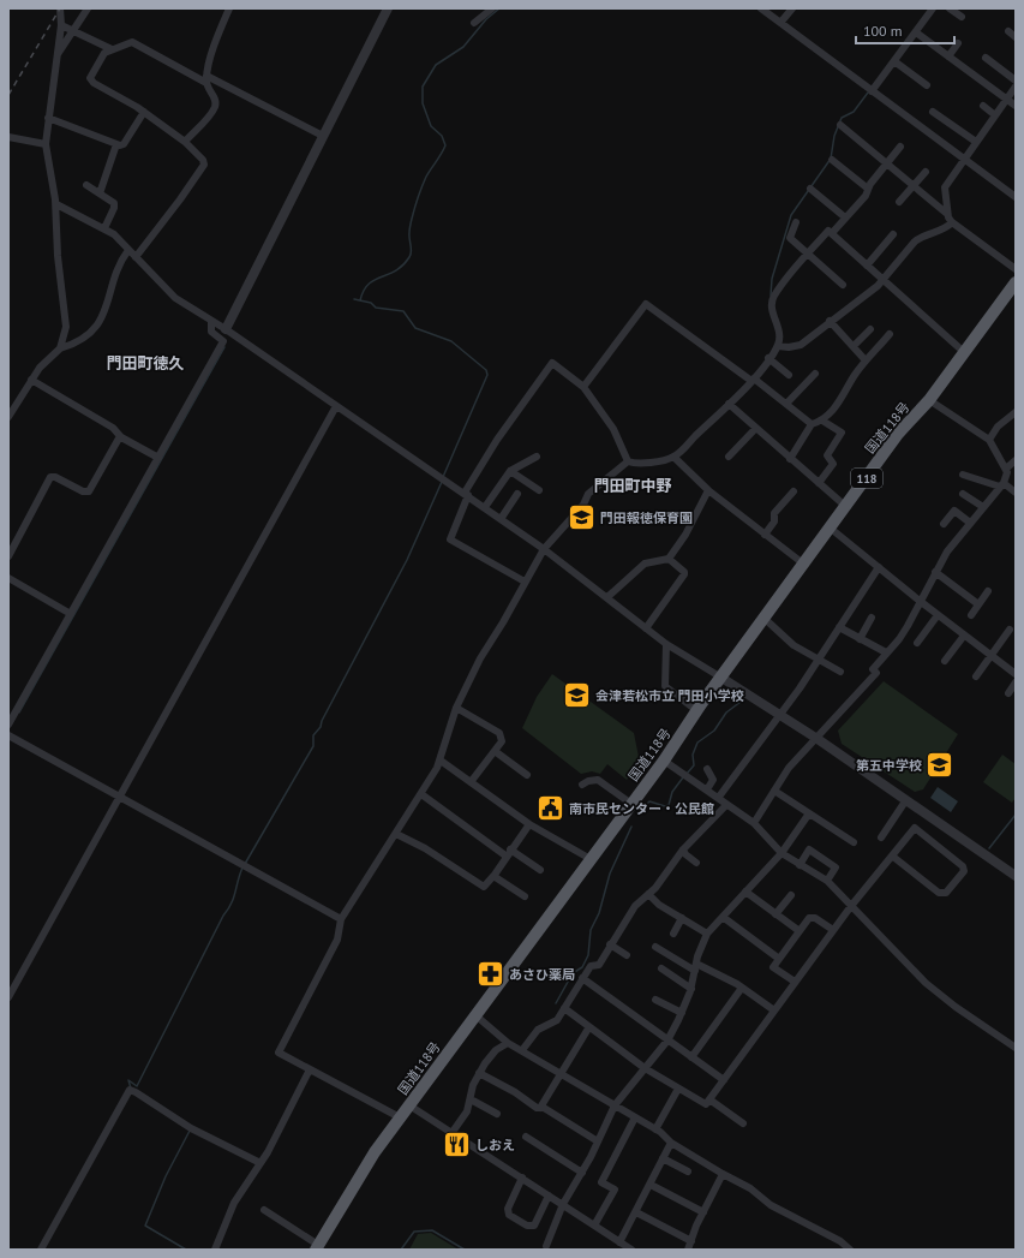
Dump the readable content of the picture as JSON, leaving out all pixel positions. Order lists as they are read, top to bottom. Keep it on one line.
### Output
{"streets":{"highway":["国道118号","118"]},"districts":["門田町徳久","門田町中野"],"places":{"school or university":["門田報徳保育園","会津若松市立 門田小学校","第五中学校"],"public building":["南市民センター・公民館"],"pharmacy":["あさひ薬局"],"restaurant":["しおえ"]},"scale_bar":"100 m"}
